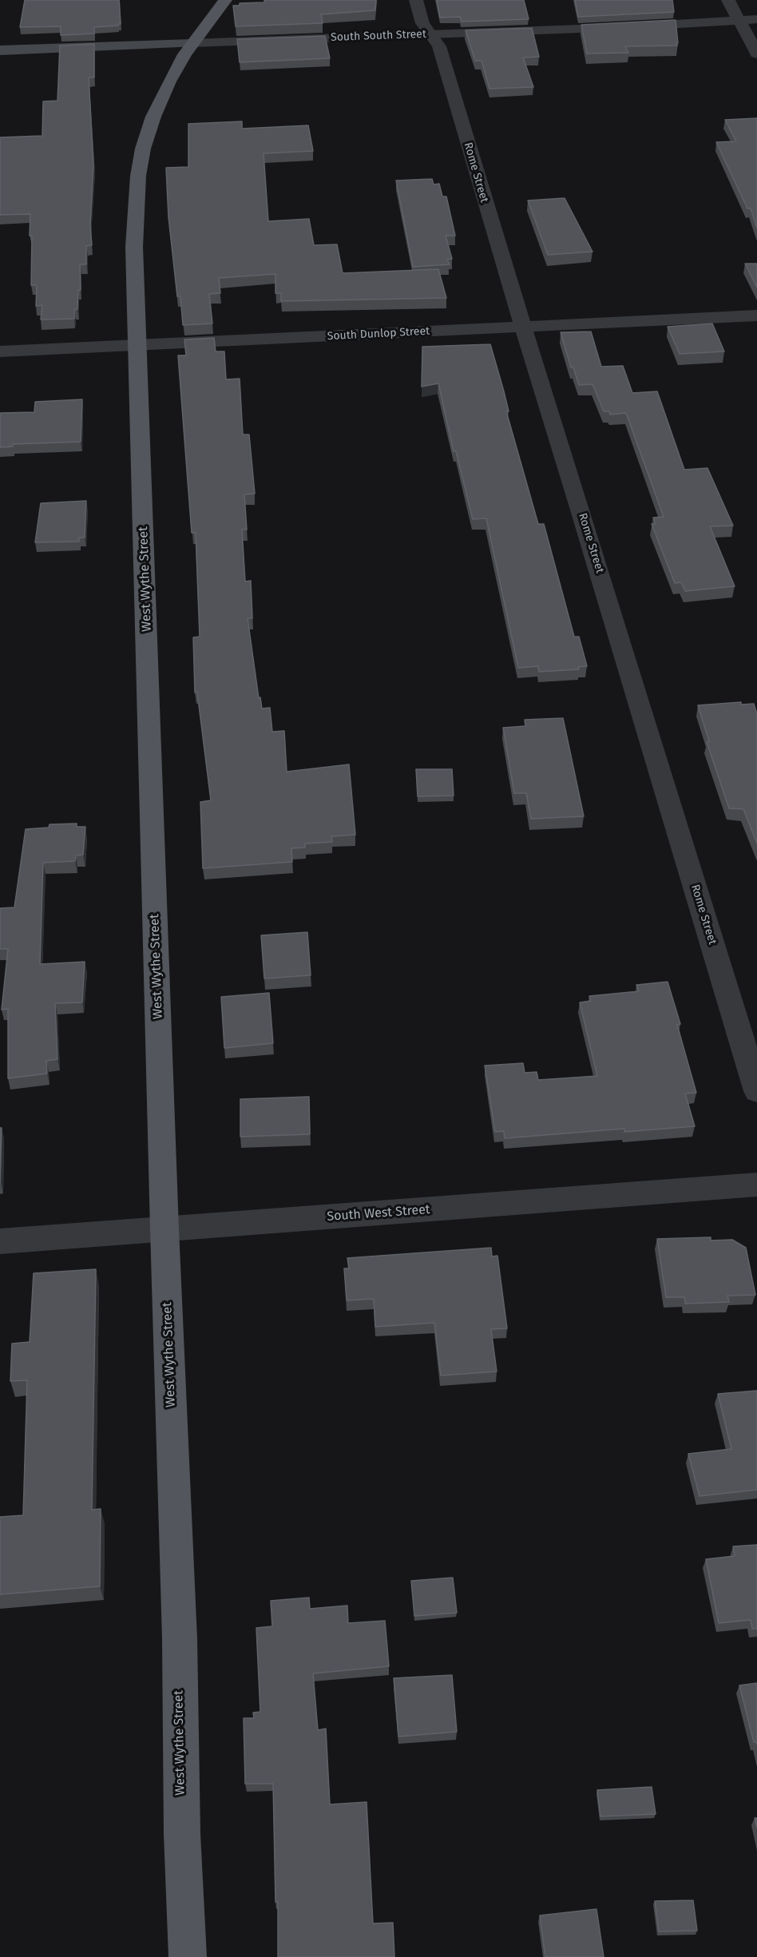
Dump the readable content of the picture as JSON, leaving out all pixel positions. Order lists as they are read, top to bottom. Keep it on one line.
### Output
{"streets":{"main road":["South South Street","West Wythe Street"],"street":["Rome Street","South Dunlop Street","South West Street"]},"crossings":[["South South Street","Rome Street"],["South South Street","West Wythe Street"],["Rome Street","South Dunlop Street"],["South Dunlop Street","West Wythe Street"],["West Wythe Street","South West Street"]]}
